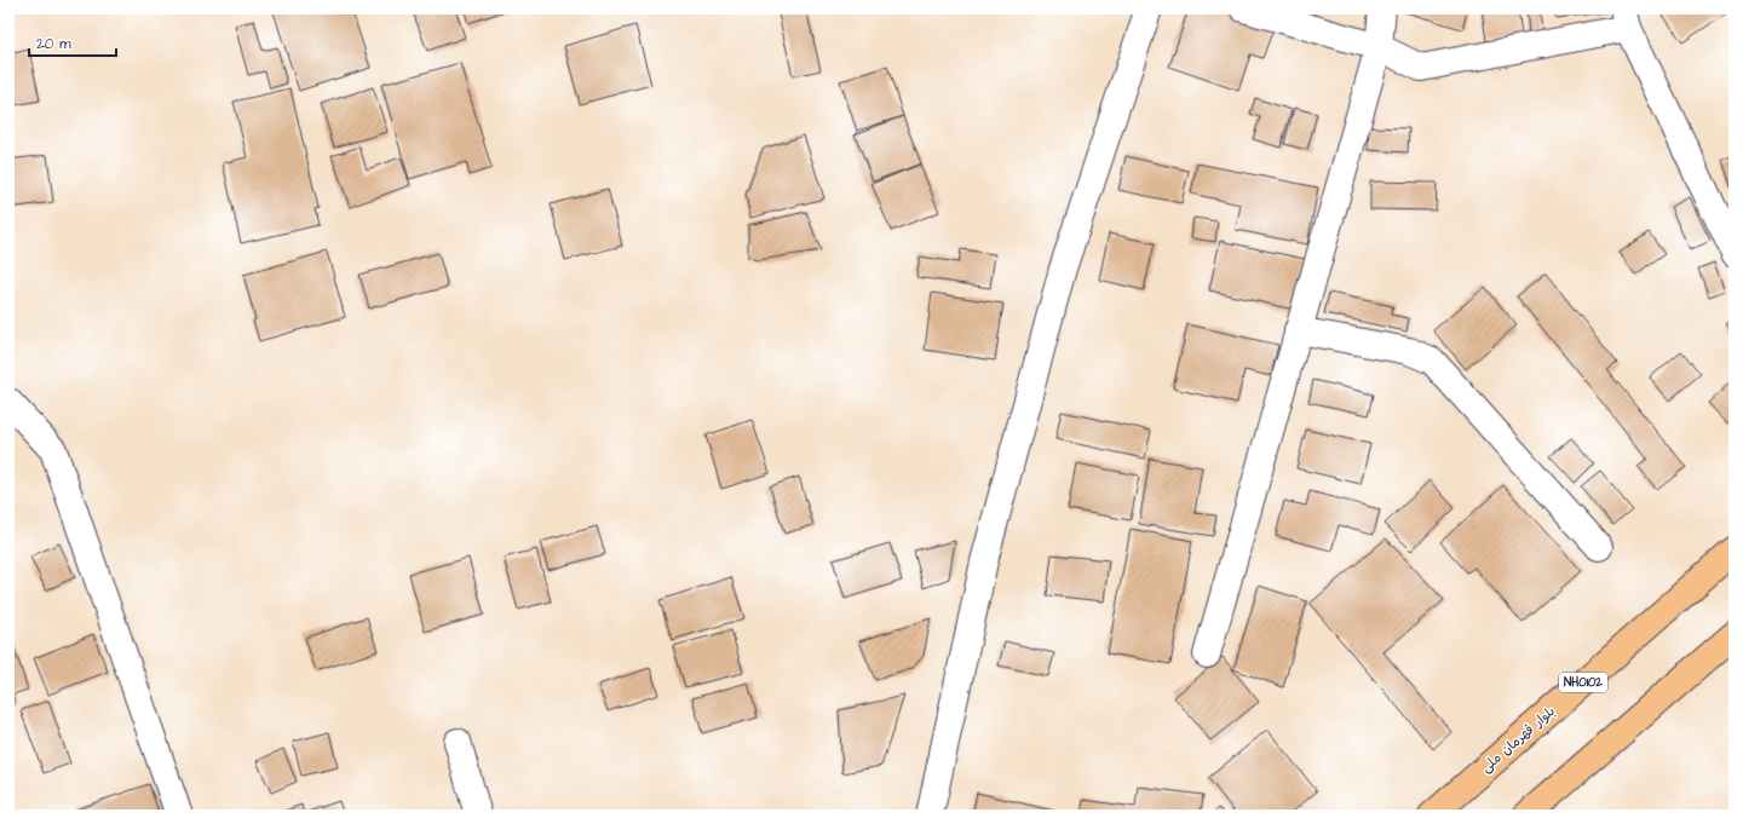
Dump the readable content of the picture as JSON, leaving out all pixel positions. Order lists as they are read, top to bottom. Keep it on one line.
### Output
{"streets":{"highway":["NH0102","بلوار قهرمان ملی"]},"scale_bar":"20 m"}
